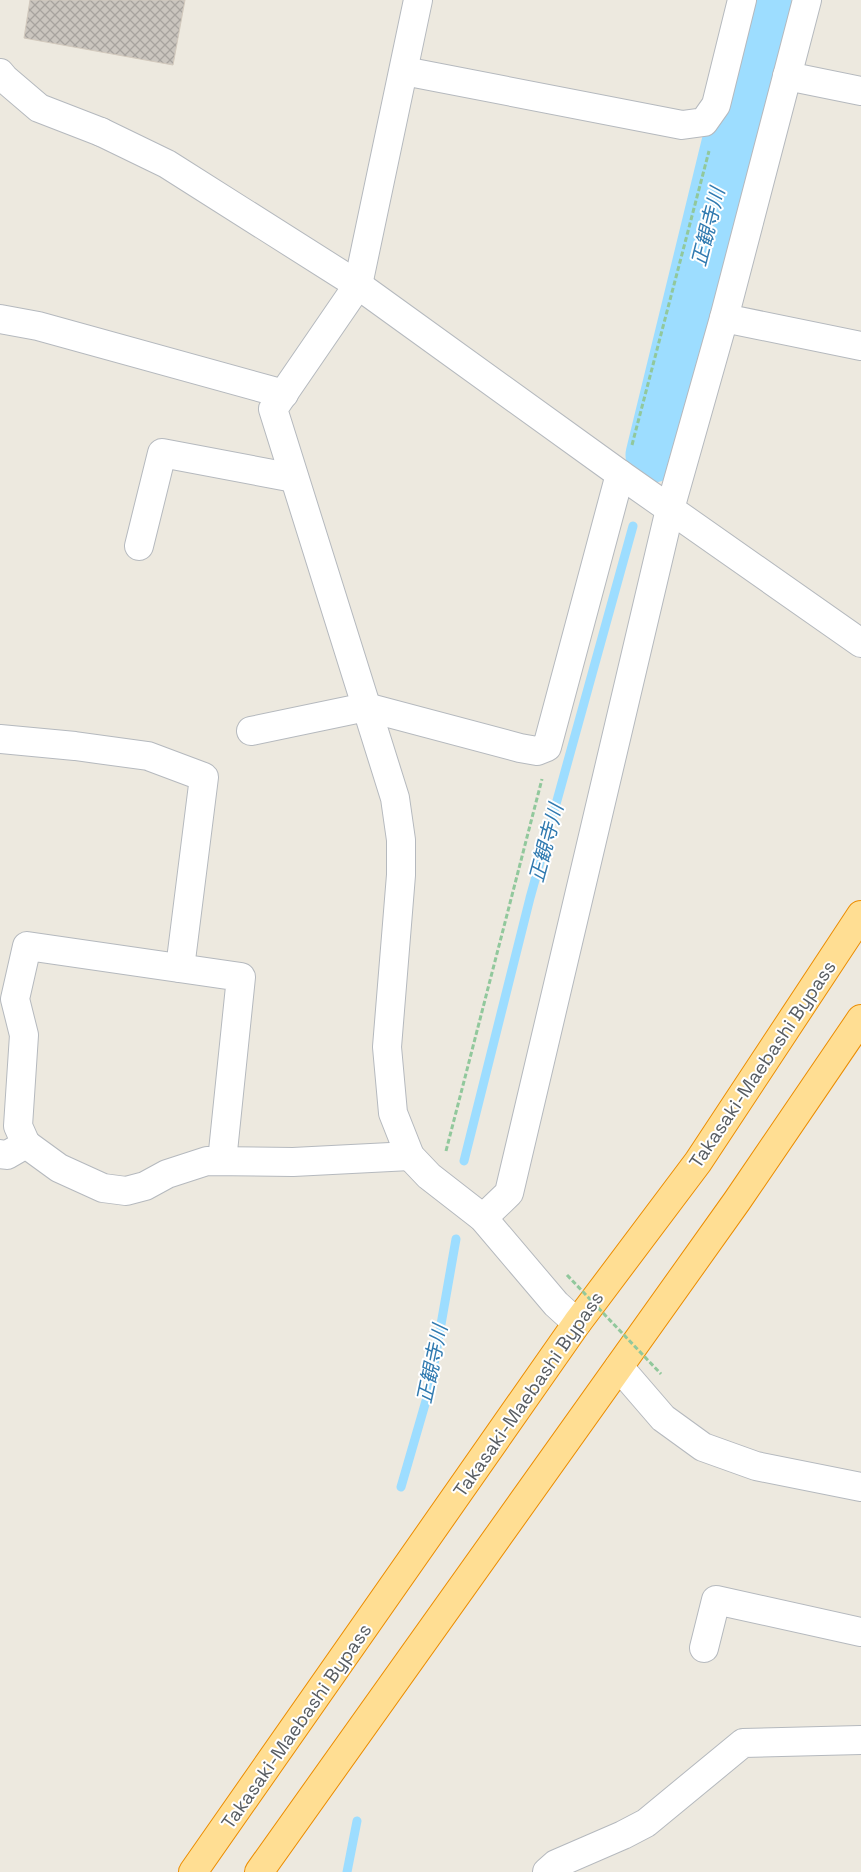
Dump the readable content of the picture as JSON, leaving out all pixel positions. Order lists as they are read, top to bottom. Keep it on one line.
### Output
{"streets":{"highway":["Takasaki-Maebashi Bypass"]},"water":["正観寺川"]}
